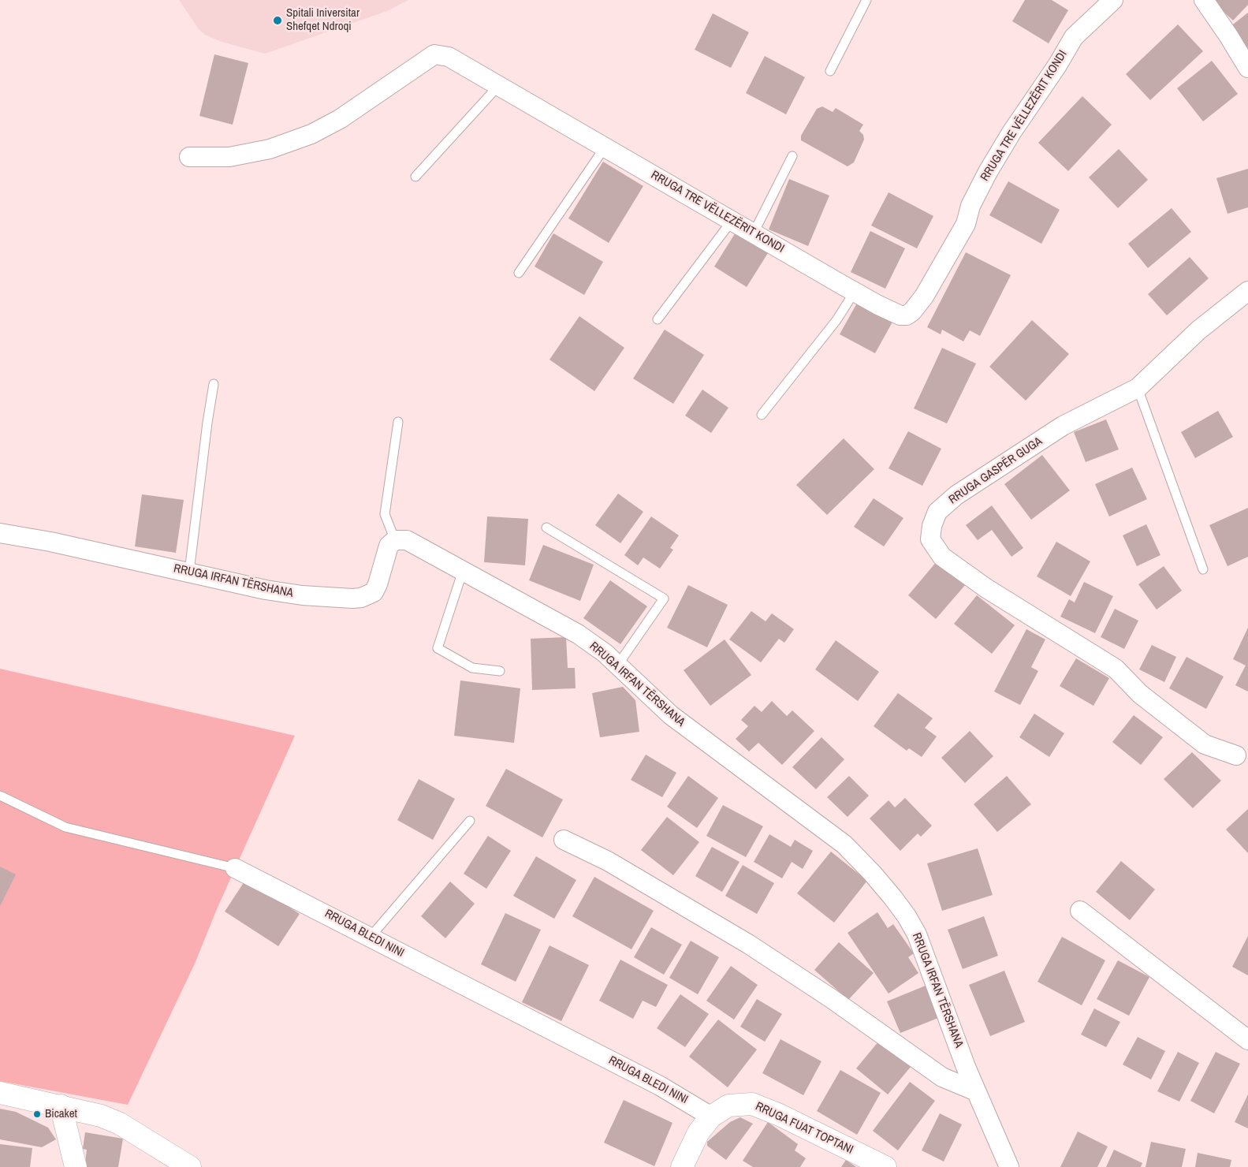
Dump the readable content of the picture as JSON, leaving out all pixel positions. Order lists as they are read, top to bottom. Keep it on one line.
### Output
{"streets":{"street":["RRUGA TRE VËLLEZËRIT KONDI","RRUGA GASPËR GUGA","RRUGA IRFAN TËRSHANA","RRUGA BLEDI NINI","RRUGA FUAT TOPTANI"]},"crossings":[["RRUGA BLEDI NINI","RRUGA FUAT TOPTANI"]],"places":["Spitali Iniversitar Shefqet Ndroqi","Bicaket"]}
